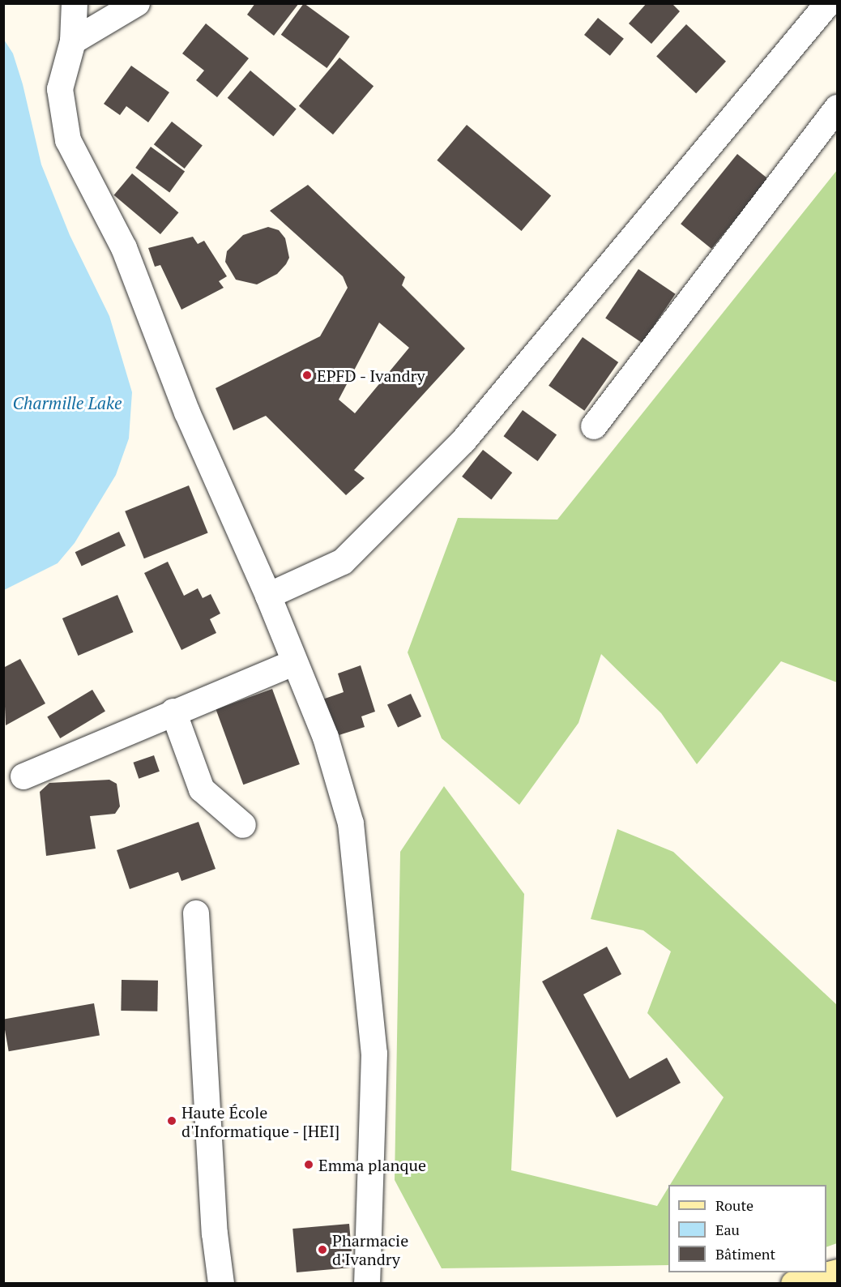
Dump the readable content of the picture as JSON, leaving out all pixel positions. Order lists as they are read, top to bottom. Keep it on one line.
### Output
{"water":["Charmille Lake"],"places":["EPFD - Ivandry","Haute École d'Informatique - [HEI]","Emma planque","Pharmacie d'Ivandry"],"legend":["Route","Eau","Bâtiment"]}
